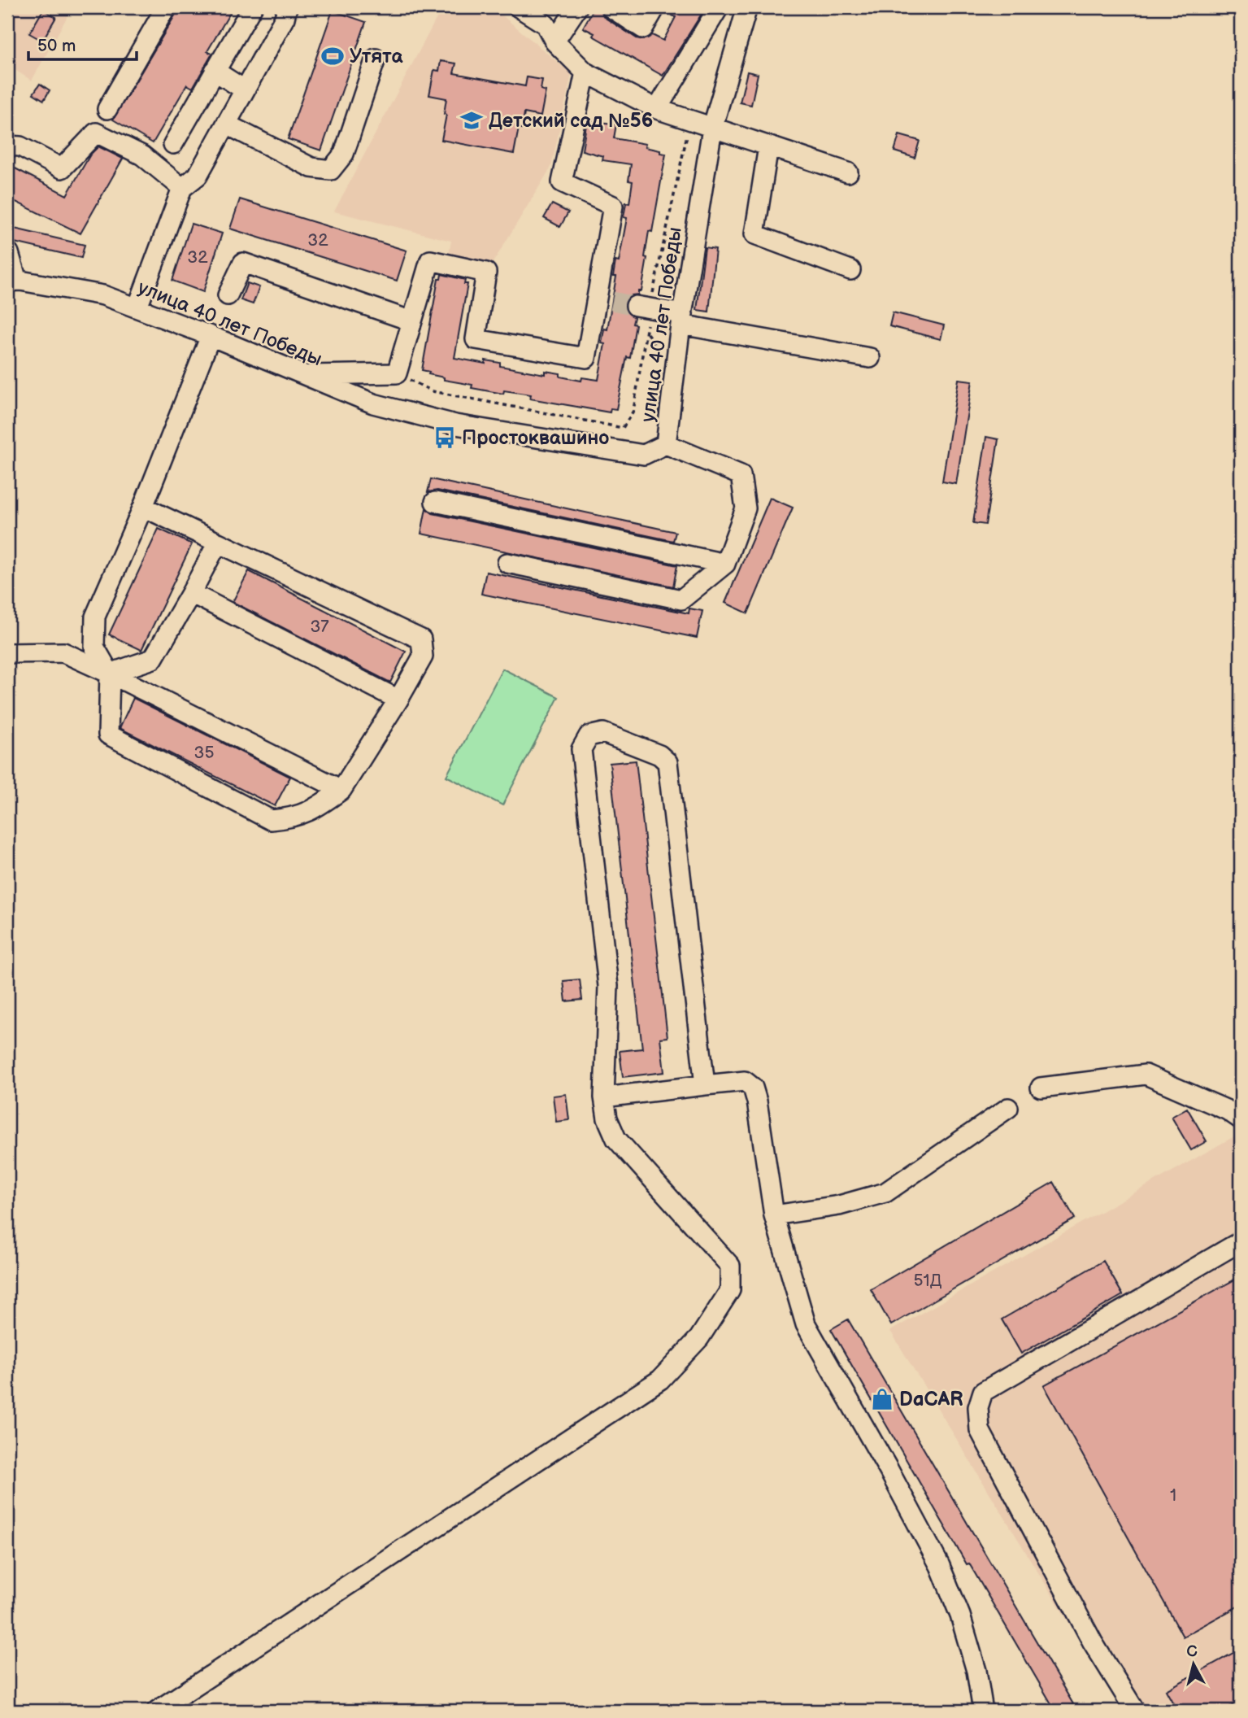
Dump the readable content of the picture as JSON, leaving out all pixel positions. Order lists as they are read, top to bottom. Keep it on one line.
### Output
{"streets":{"street":["улица 40 лет Победы"]},"places":{"sports":["Утята"],"school or university":["Детский сад №56"],"bus stop":["Простоквашино"],"shop":["DaCAR"]},"house_numbers":["32","32","37","35","51Д","1"],"scale_bar":"50 m","north":"top"}
